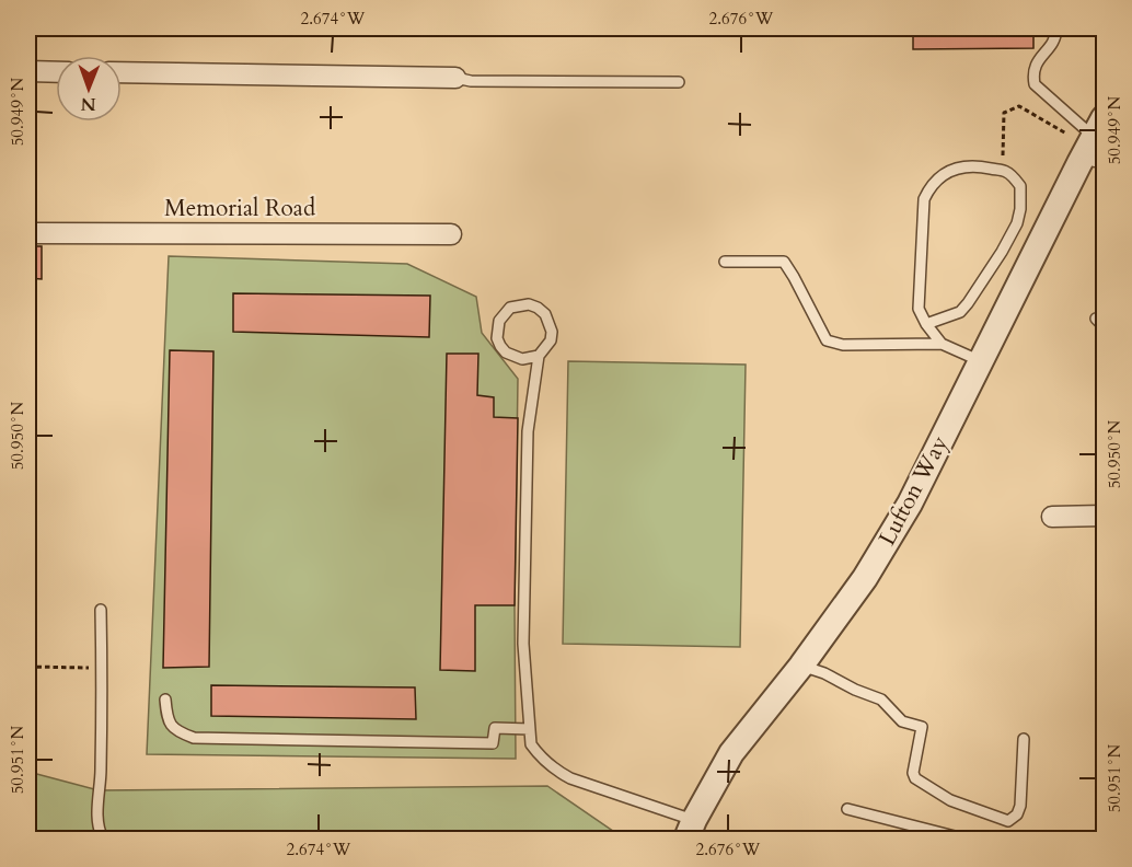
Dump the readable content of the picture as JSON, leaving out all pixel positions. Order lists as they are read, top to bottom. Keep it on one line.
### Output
{"streets":{"street":["Memorial Road","Lufton Way"]},"north":"bottom","coordinates":["2.674°W","2.676°W","50.949°N","50.950°N","50.951°N"]}
